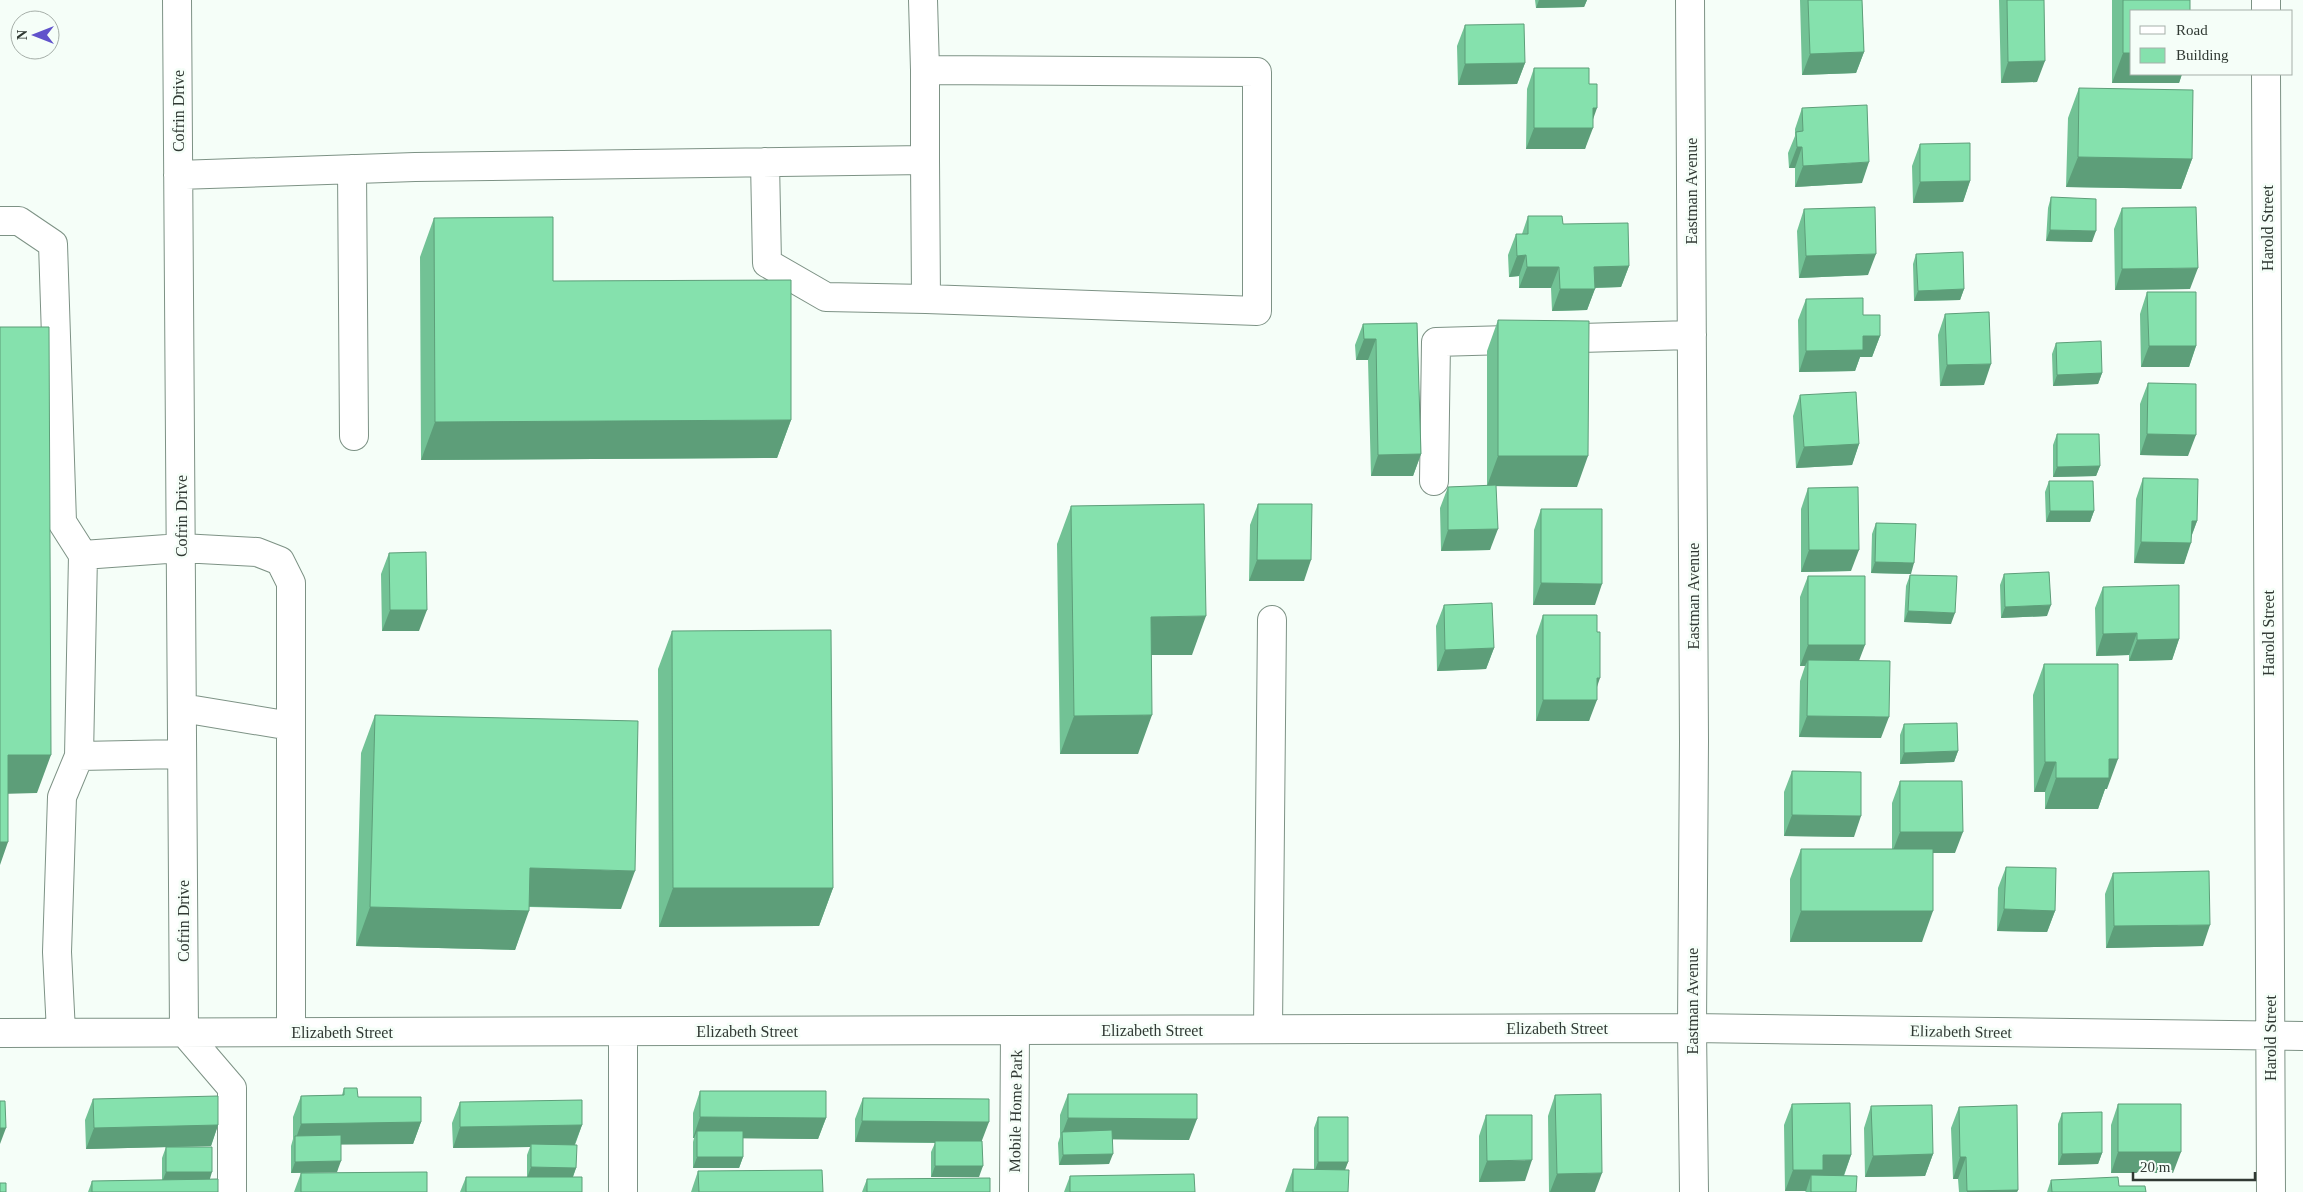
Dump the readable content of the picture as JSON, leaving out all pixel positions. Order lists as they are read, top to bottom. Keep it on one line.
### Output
{"streets":{"street":["Cofrin Drive","Eastman Avenue","Harold Street","Elizabeth Street","Mobile Home Park"]},"crossings":[["Cofrin Drive","Elizabeth Street"],["Eastman Avenue","Elizabeth Street"],["Harold Street","Elizabeth Street"],["Elizabeth Street","Mobile Home Park"]],"legend":["Road","Building"],"scale_bar":"20 m","north":"left"}
